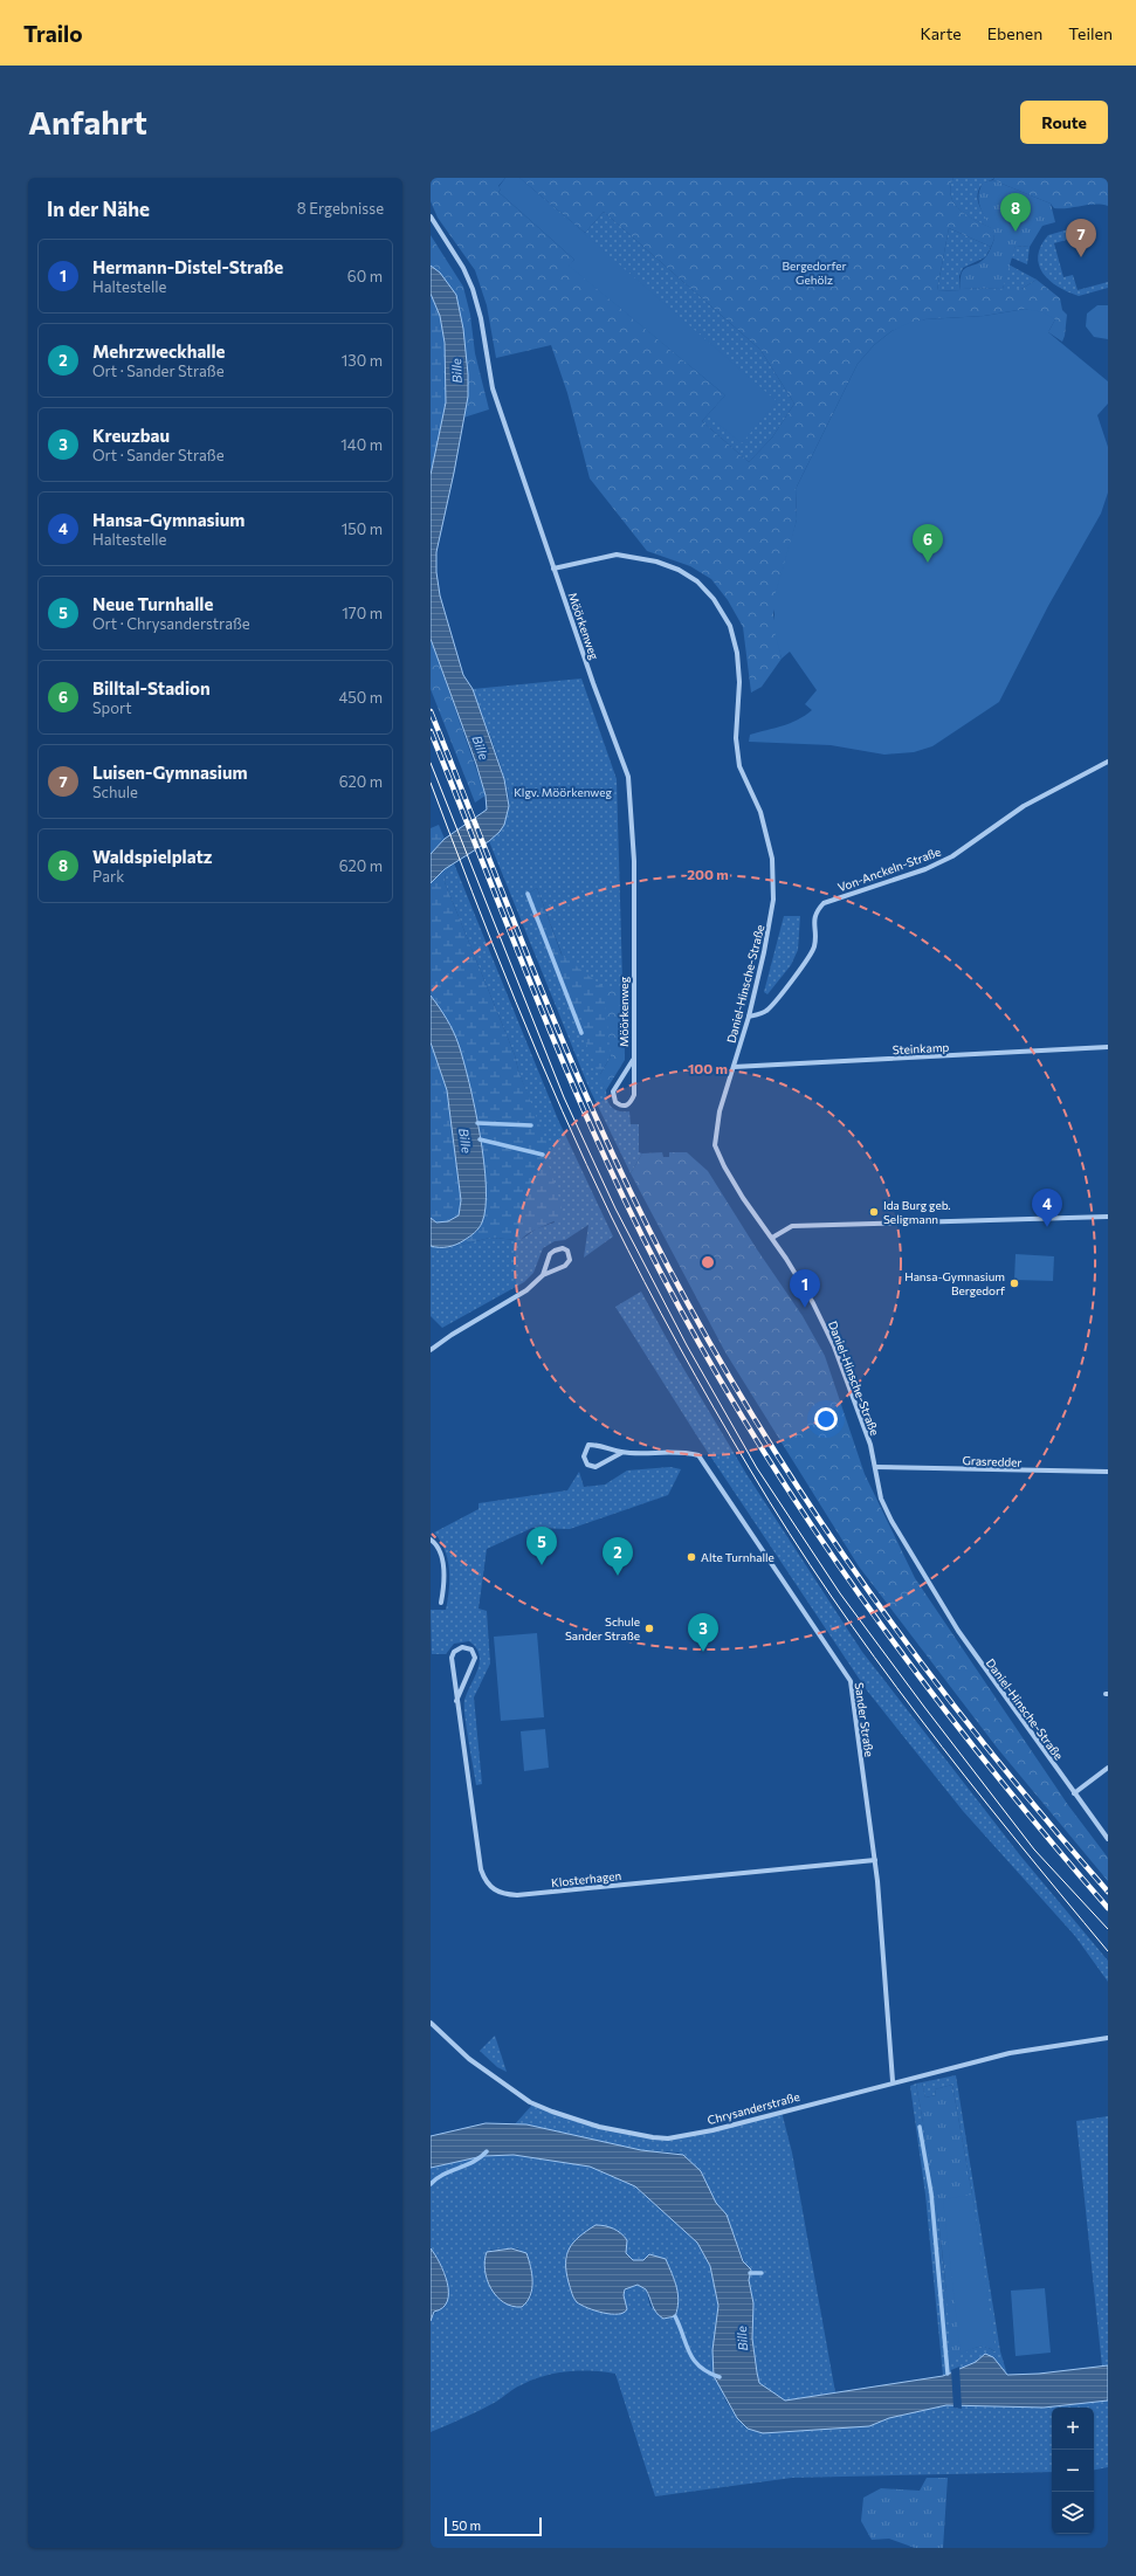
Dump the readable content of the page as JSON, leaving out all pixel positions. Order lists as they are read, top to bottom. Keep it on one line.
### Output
{"streets":{"street":["Möörkenweg","Von-Anckeln-Straße","Daniel-Hinsche-Straße","Steinkamp","Grasredder","Sander Straße","Klosterhagen","Chrysanderstraße"]},"crossings":[["Möörkenweg","Daniel-Hinsche-Straße"],["Von-Anckeln-Straße","Daniel-Hinsche-Straße"],["Daniel-Hinsche-Straße","Steinkamp"],["Daniel-Hinsche-Straße","Grasredder"],["Sander Straße","Klosterhagen"],["Sander Straße","Chrysanderstraße"]],"water":["Bille"],"parks":["Bergedorfer Gehölz","Klgv. Möörkenweg"],"places":["Ida Burg geb. Seligmann","Hansa-Gymnasium Bergedorf","Alte Turnhalle","Schule Sander Straße"],"scale_bar":"50 m","page":{"header":"Trailo","nav":["Karte","Ebenen","Teilen"],"buttons":"Route","title":"Anfahrt","heading":["In der Nähe","8 Ergebnisse"],"pins":["8","7","6","4","1","5","2","3"],"list":[{"mark":"1","name":"Hermann-Distel-Straße","note":"Haltestelle","value":"60 m"},{"mark":"2","name":"Mehrzweckhalle","note":"Ort · Sander Straße","value":"130 m"},{"mark":"3","name":"Kreuzbau","note":"Ort · Sander Straße","value":"140 m"},{"mark":"4","name":"Hansa-Gymnasium","note":"Haltestelle","value":"150 m"},{"mark":"5","name":"Neue Turnhalle","note":"Ort · Chrysanderstraße","value":"170 m"},{"mark":"6","name":"Billtal-Stadion","note":"Sport","value":"450 m"},{"mark":"7","name":"Luisen-Gymnasium","note":"Schule","value":"620 m"},{"mark":"8","name":"Waldspielplatz","note":"Park","value":"620 m"}],"map_buttons":["+","−"],"scale":"50 m"},"rings":["200 m","100 m"]}
